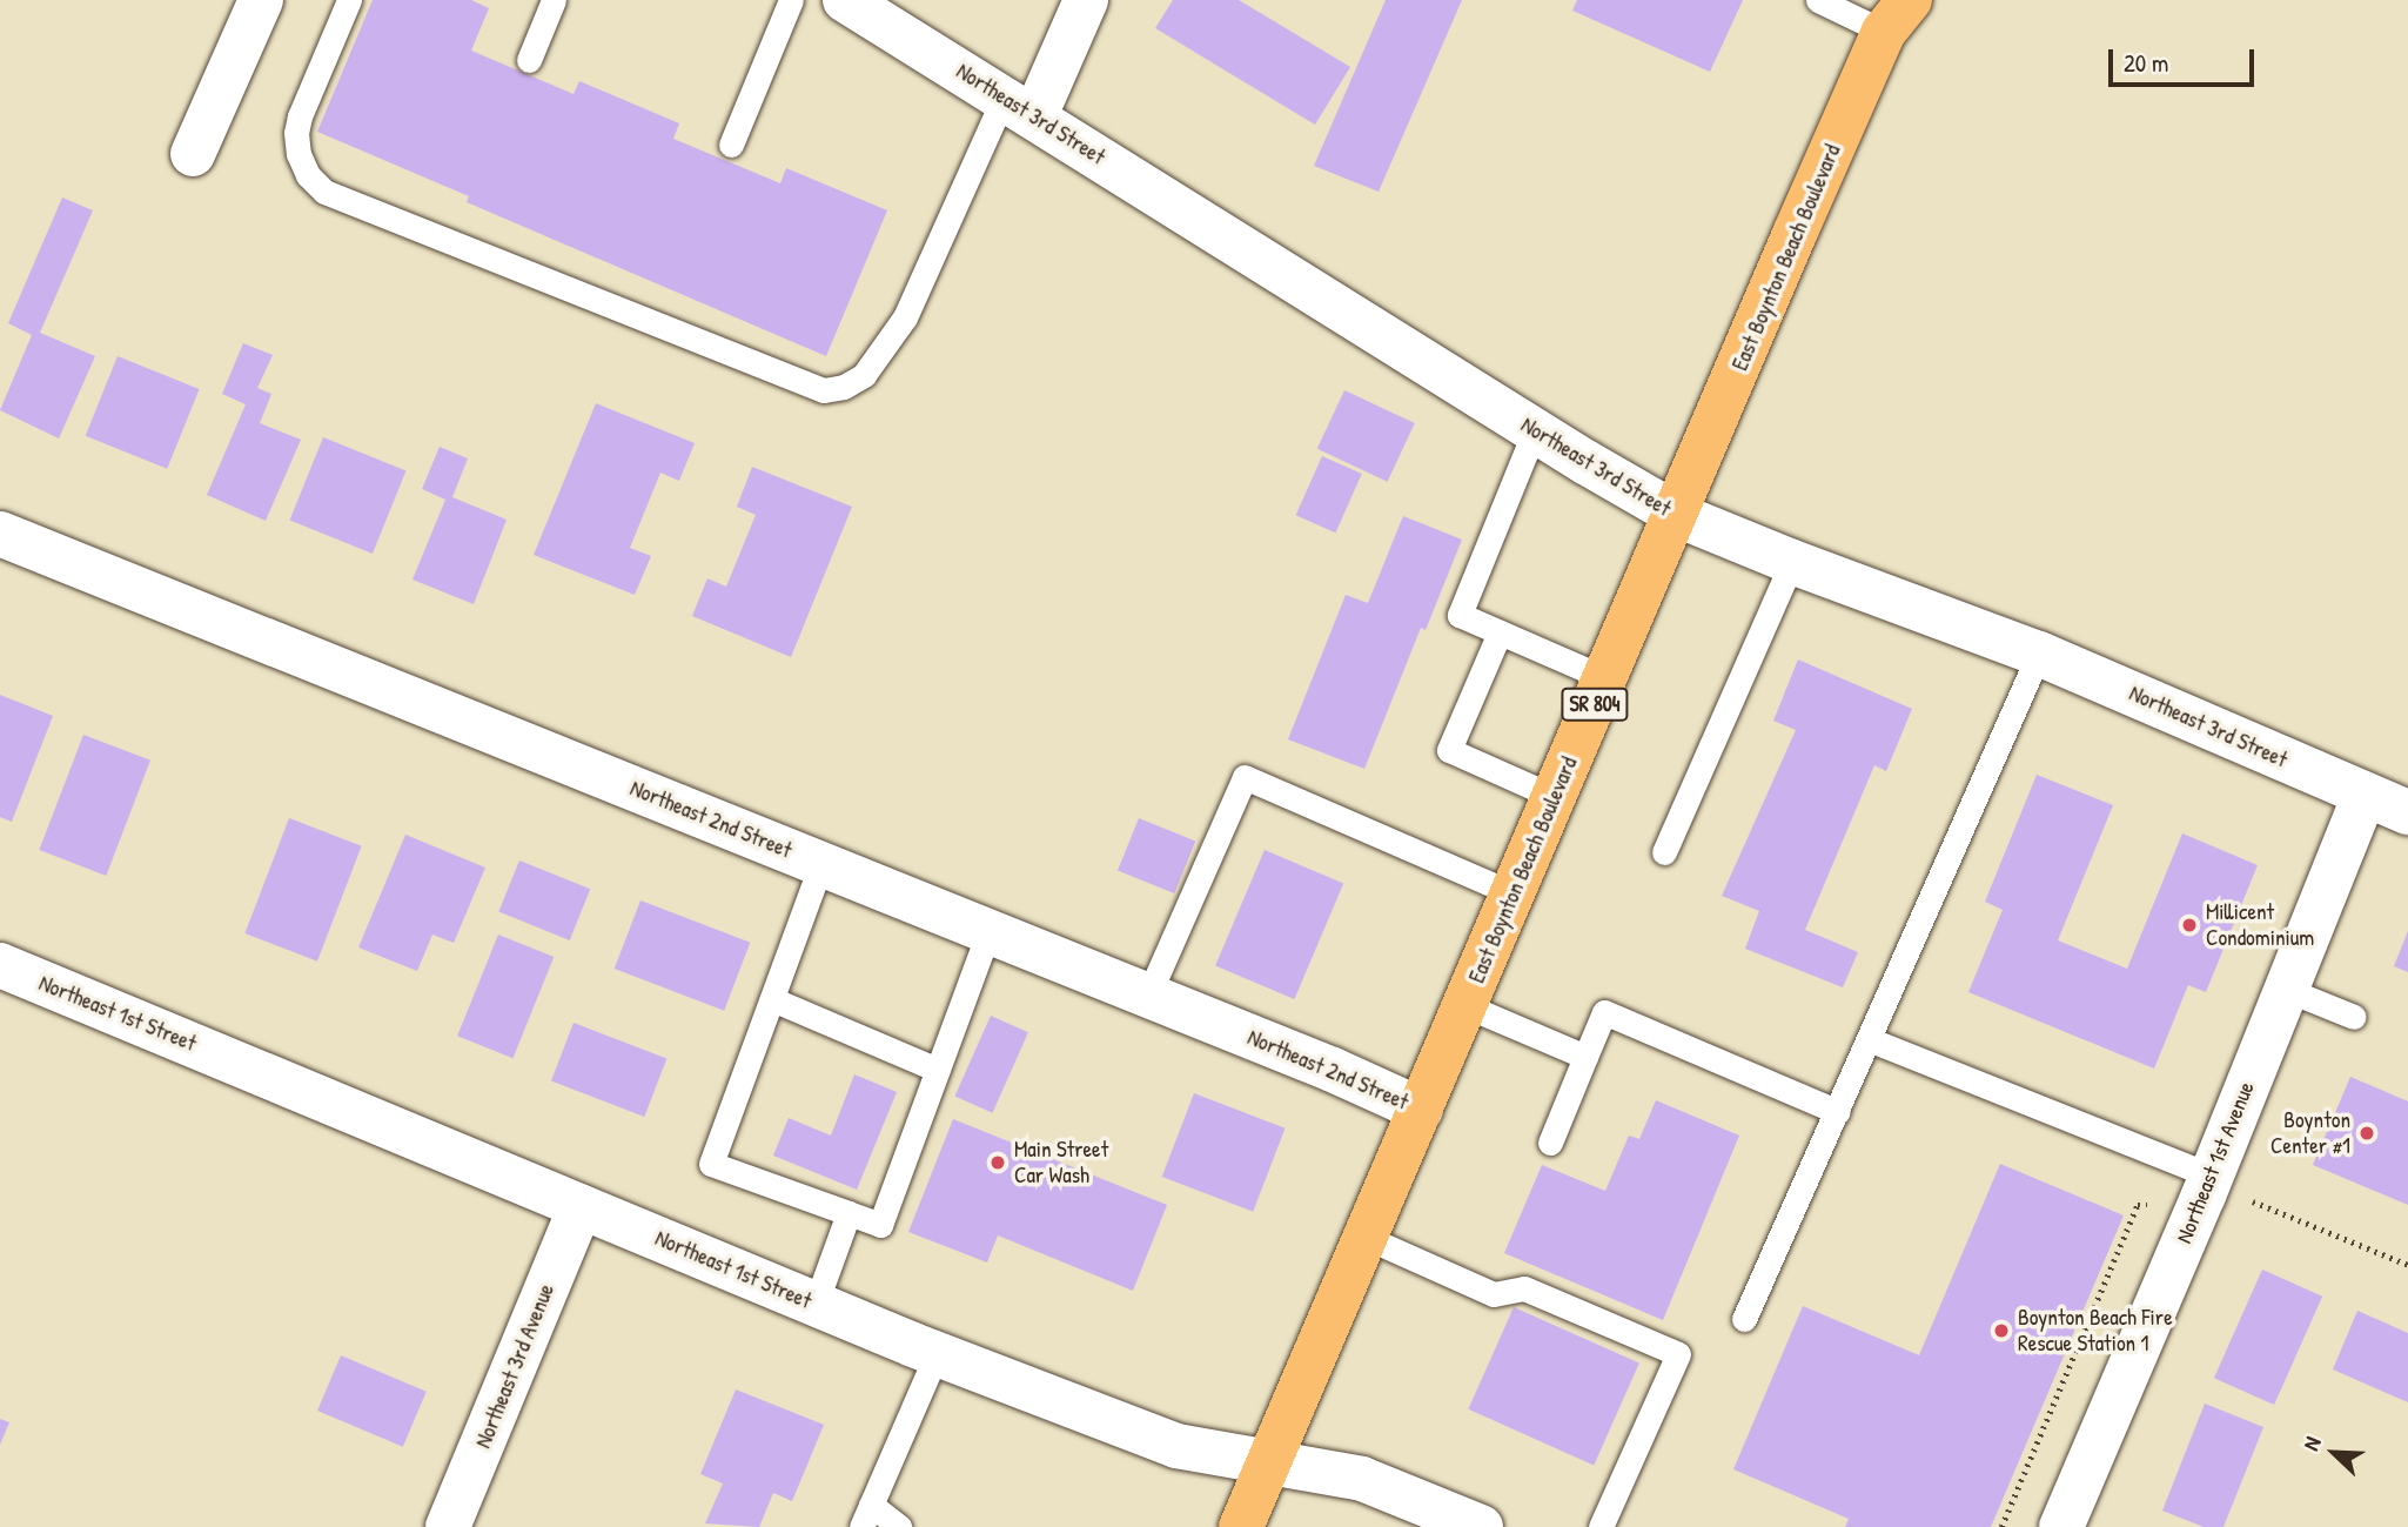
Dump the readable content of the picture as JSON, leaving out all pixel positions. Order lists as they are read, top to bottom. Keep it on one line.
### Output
{"streets":{"main road":["East Boynton Beach Boulevard","SR 804"],"street":["Northeast 3rd Street","Northeast 2nd Street","Northeast 1st Street","Northeast 1st Avenue","Northeast 3rd Avenue"]},"crossings":[["Northeast 3rd Street","East Boynton Beach Boulevard"],["Northeast 3rd Street","Northeast 1st Avenue"],["East Boynton Beach Boulevard","Northeast 2nd Street"],["East Boynton Beach Boulevard","Northeast 1st Street"],["Northeast 1st Street","Northeast 3rd Avenue"]],"places":["Millicent Condominium","Boynton Center #1","Main Street Car Wash","Boynton Beach Fire Rescue Station 1"],"scale_bar":"20 m","north":"top left"}
